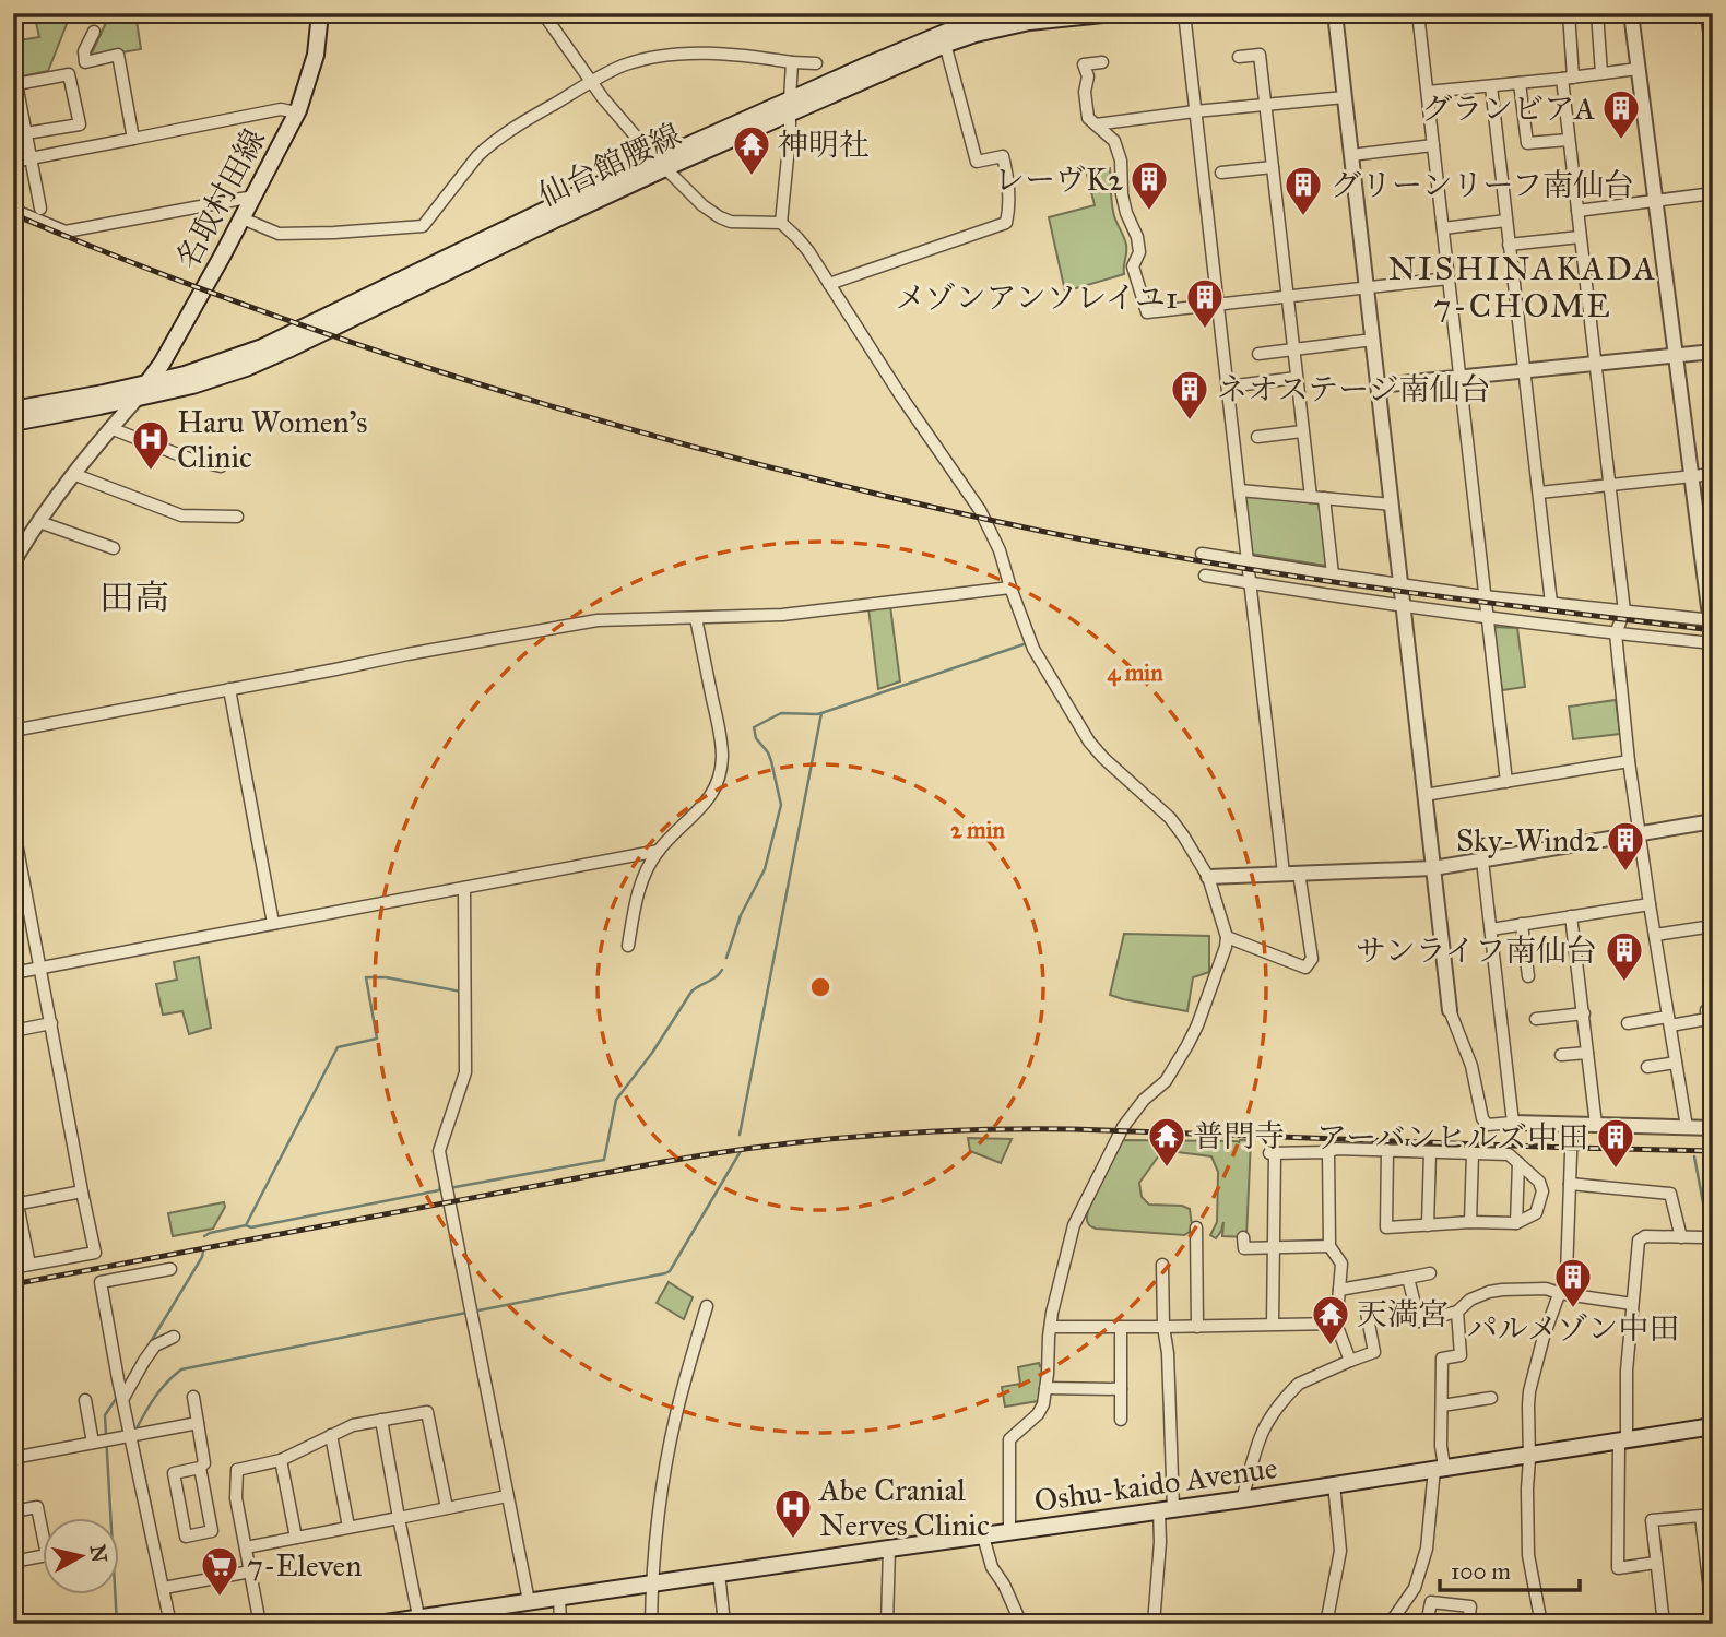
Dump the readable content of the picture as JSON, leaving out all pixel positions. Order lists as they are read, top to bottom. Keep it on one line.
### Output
{"streets":{"main road":["仙台館腰線","名取村田線","Oshu-kaido Avenue"]},"crossings":[["仙台館腰線","名取村田線"]],"districts":["NISHINAKADA 7-CHOME","田高"],"places":{"building":["グランビアA","レーヴK2","グリーンリーフ南仙台","メゾンアンソレイユ1","ネオステージ南仙台","Sky-Wind2","サンライフ南仙台","アーバンヒルズ中田","パルメゾン中田"],"temple":["神明社","普門寺","天満宮"],"hospital":["Haru Women's Clinic","Abe Cranial Nerves Clinic"],"supermarket":["7-Eleven"]},"scale_bar":"100 m","north":"right","rings":["4 min","2 min"]}
